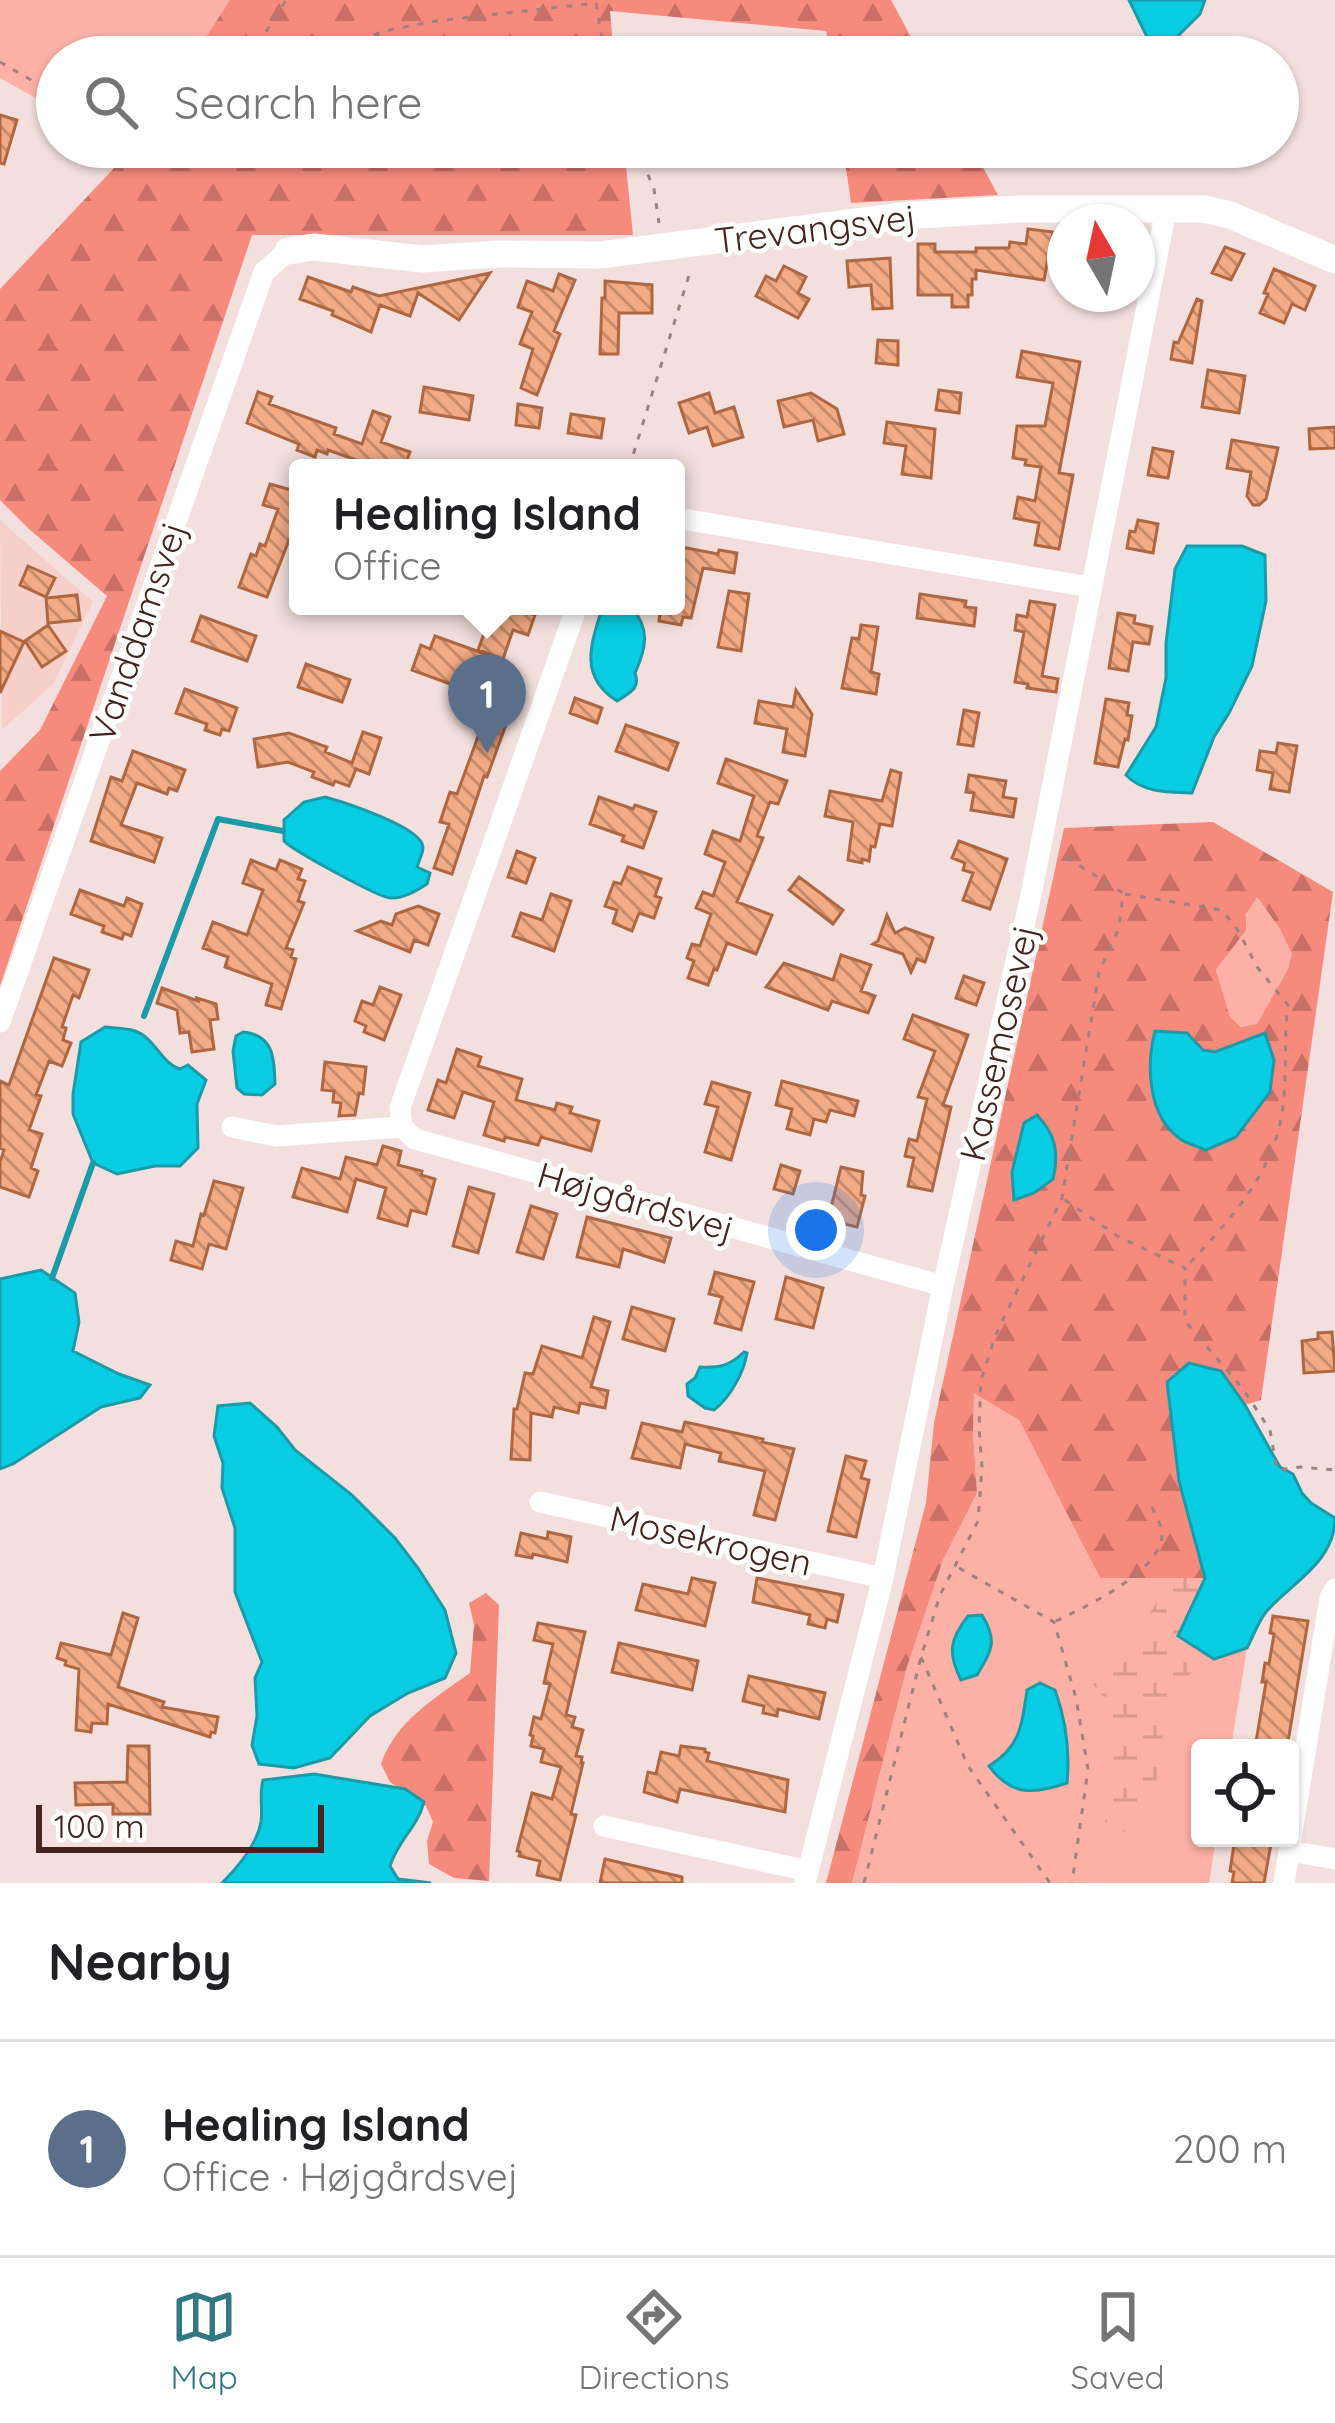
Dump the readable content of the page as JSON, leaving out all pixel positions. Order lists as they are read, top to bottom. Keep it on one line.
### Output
{"streets":{"street":["Trevangsvej","Vanddamsvej","Kassemosevej","Højgårdsvej","Mosekrogen"]},"crossings":[["Trevangsvej","Vanddamsvej"],["Trevangsvej","Kassemosevej"],["Kassemosevej","Højgårdsvej"],["Kassemosevej","Mosekrogen"]],"scale_bar":"100 m","north":"top","page":{"search":"Search here","popup":["Healing Island","Office"],"pins":"1","scale":"100 m","heading":"Nearby","list":[{"mark":"1","name":"Healing Island","note":"Office · Højgårdsvej","value":"200 m"}],"nav":["Map","Directions","Saved"]}}
